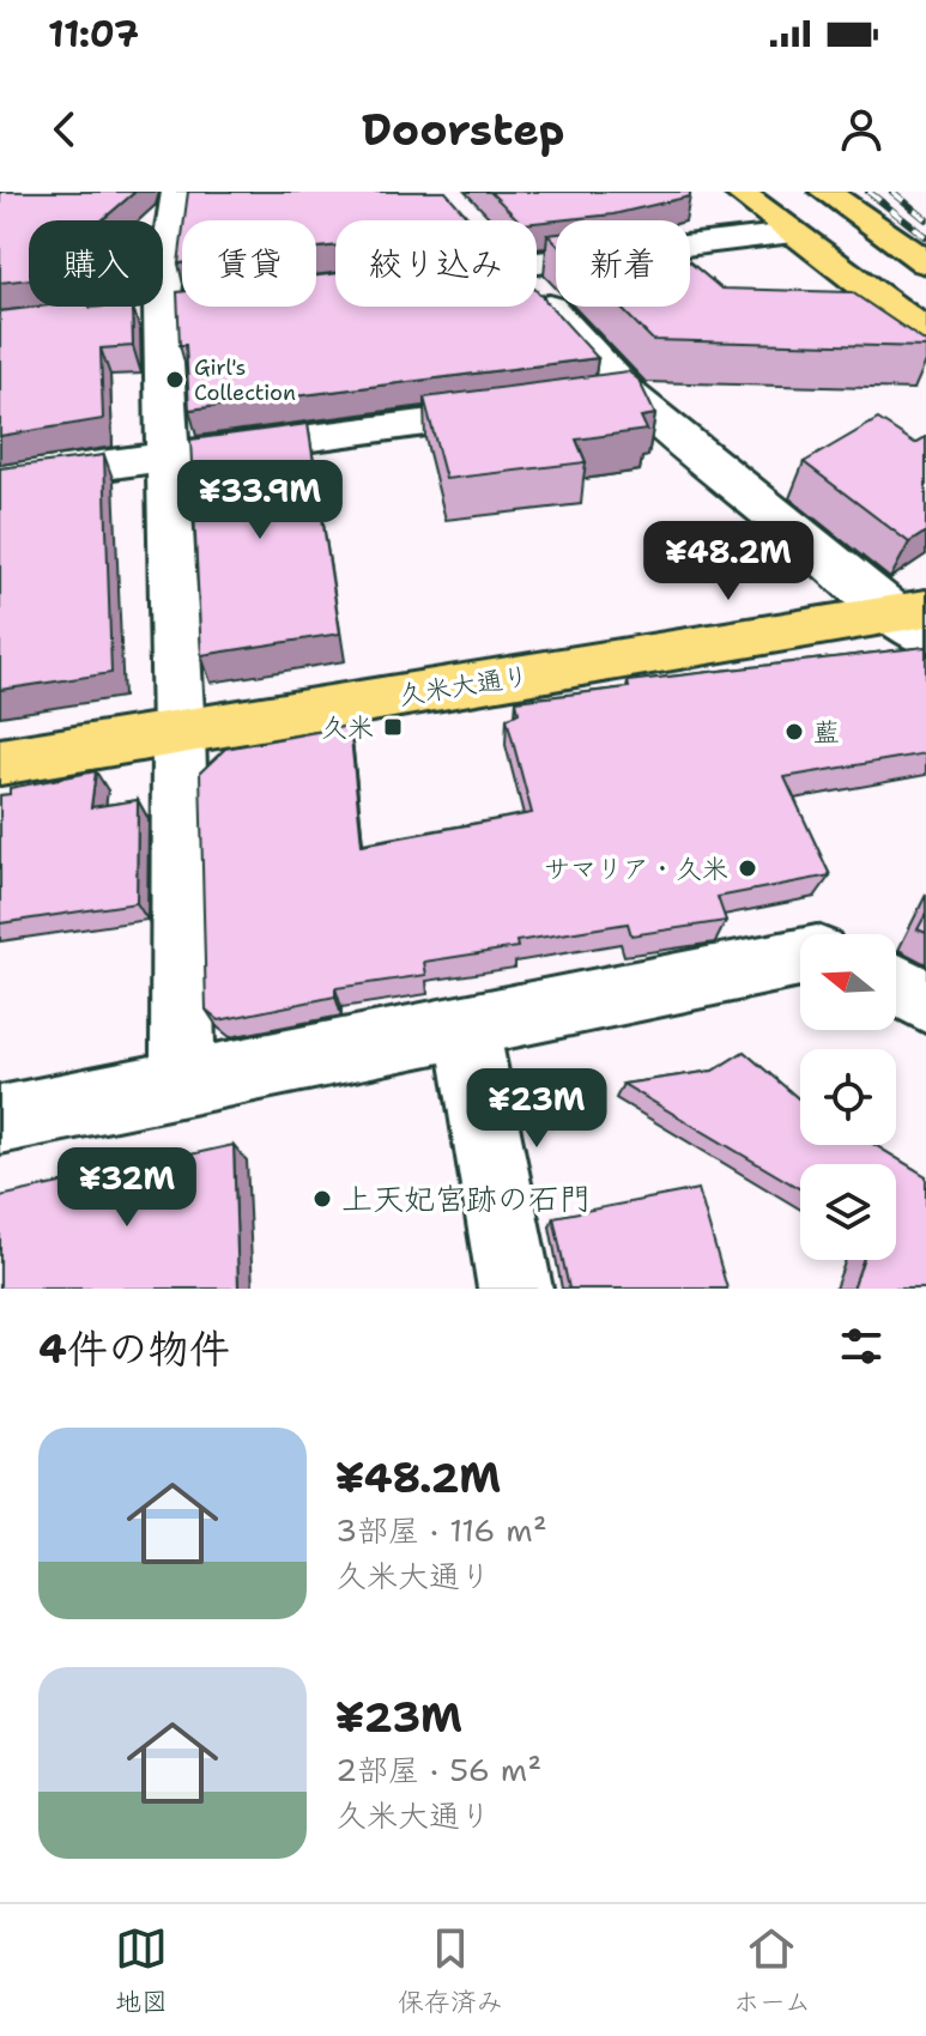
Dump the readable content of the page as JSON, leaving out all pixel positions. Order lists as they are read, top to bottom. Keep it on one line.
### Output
{"streets":{"main road":["久米大通り"]},"places":{"other":["Girl's Collection","藍","サマリア・久米","上天妃宮跡の石門"],"transit":["久米"]},"north":"left","page":{"status":"11:07","header":"Doorstep","chip":["購入","賃貸","絞り込み","新着"],"price":["¥33.9M","¥48.2M","¥23M","¥32M"],"heading":"4件の物件","list":[{"name":"¥48.2M","note":"3部屋 · 116 m² · 久米大通り"},{"name":"¥23M","note":"2部屋 · 56 m² · 久米大通り"}],"tabs":["地図","保存済み","ホーム"]}}
